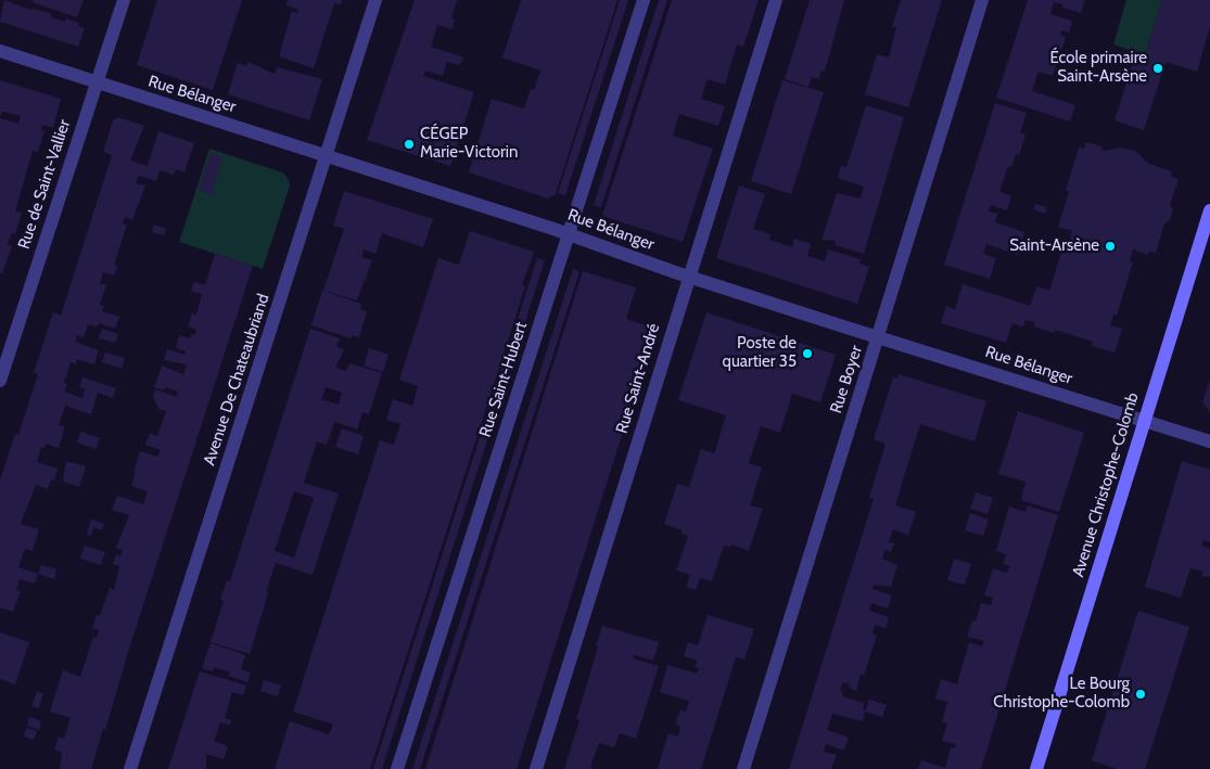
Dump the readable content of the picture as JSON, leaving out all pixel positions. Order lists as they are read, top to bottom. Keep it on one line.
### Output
{"streets":{"main road":["Avenue Christophe-Colomb"],"street":["Rue Bélanger","Rue de Saint-Vallier","Rue Saint-André","Avenue De Chateaubriand","Rue Saint-Hubert","Rue Boyer"]},"crossings":[["Rue Bélanger","Rue de Saint-Vallier"],["Rue Bélanger","Rue Saint-André"],["Rue Bélanger","Avenue De Chateaubriand"],["Rue Bélanger","Rue Saint-Hubert"],["Rue Bélanger","Rue Boyer"],["Rue Bélanger","Avenue Christophe-Colomb"]],"places":["École primaire Saint-Arsène","CÉGEP Marie-Victorin","Saint-Arsène","Poste de quartier 35","Le Bourg Christophe-Colomb"]}
